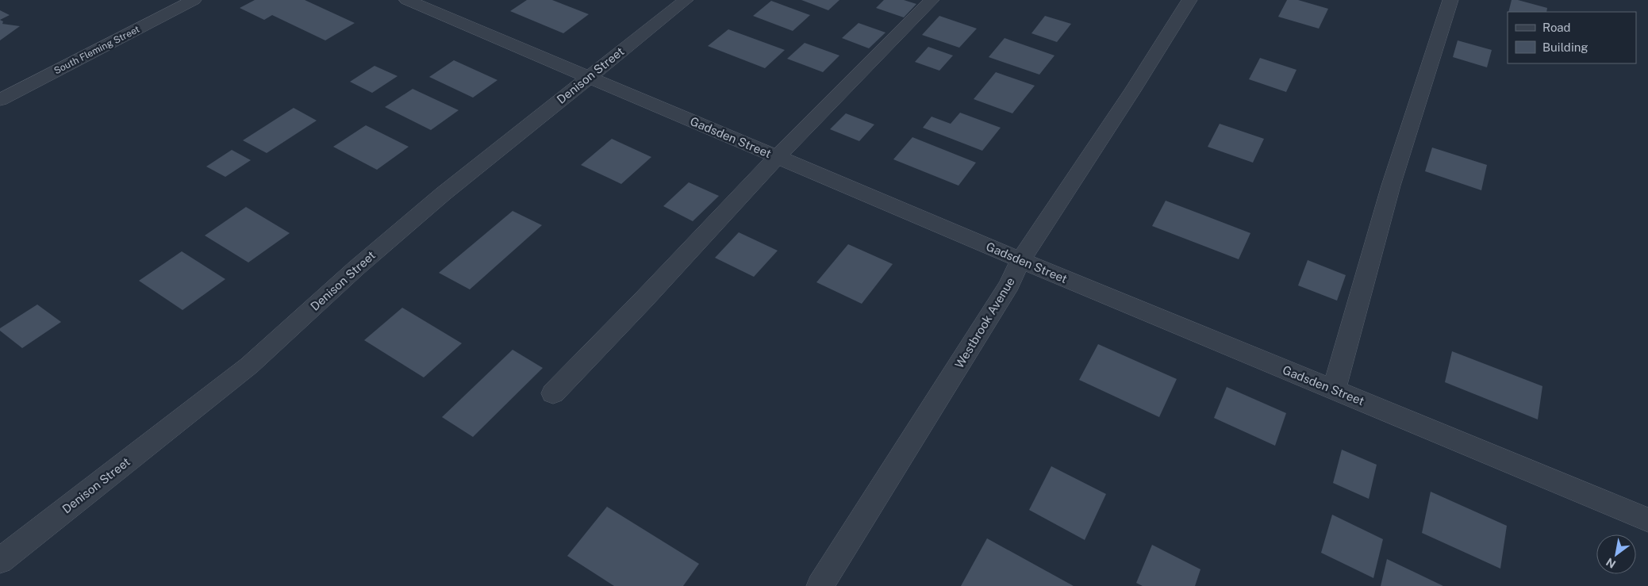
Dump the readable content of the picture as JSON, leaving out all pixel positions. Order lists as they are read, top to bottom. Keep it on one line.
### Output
{"streets":{"street":["South Fleming Street","Denison Street","Gadsden Street","Westbrook Avenue"]},"crossings":[["Denison Street","Gadsden Street"],["Gadsden Street","Westbrook Avenue"]],"legend":["Road","Building"],"north":"bottom left"}
